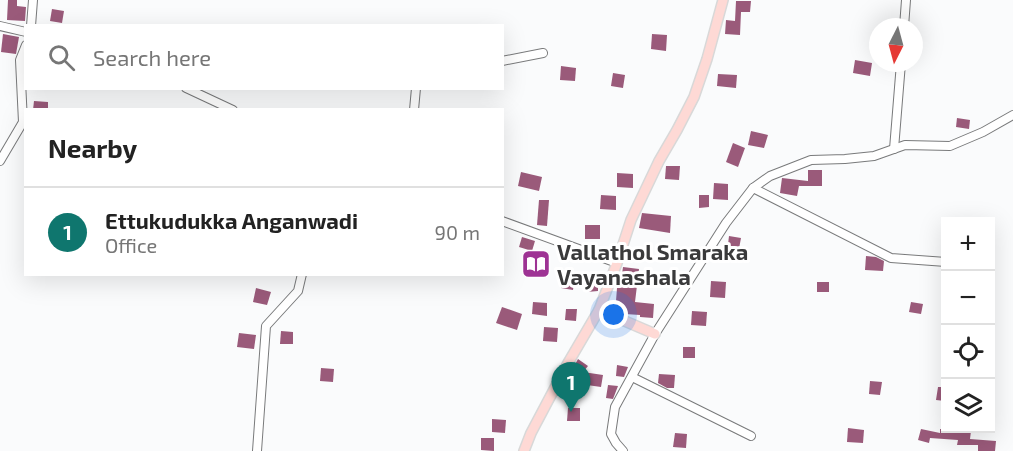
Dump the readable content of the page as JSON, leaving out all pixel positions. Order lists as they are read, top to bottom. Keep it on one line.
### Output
{"places":{"library":["Vallathol Smaraka Vayanashala"]},"north":"bottom","page":{"search":"Search here","heading":"Nearby","list":[{"mark":"1","name":"Ettukudukka Anganwadi","note":"Office","value":"90 m"}],"map_buttons":["+","−"],"pins":"1"}}
